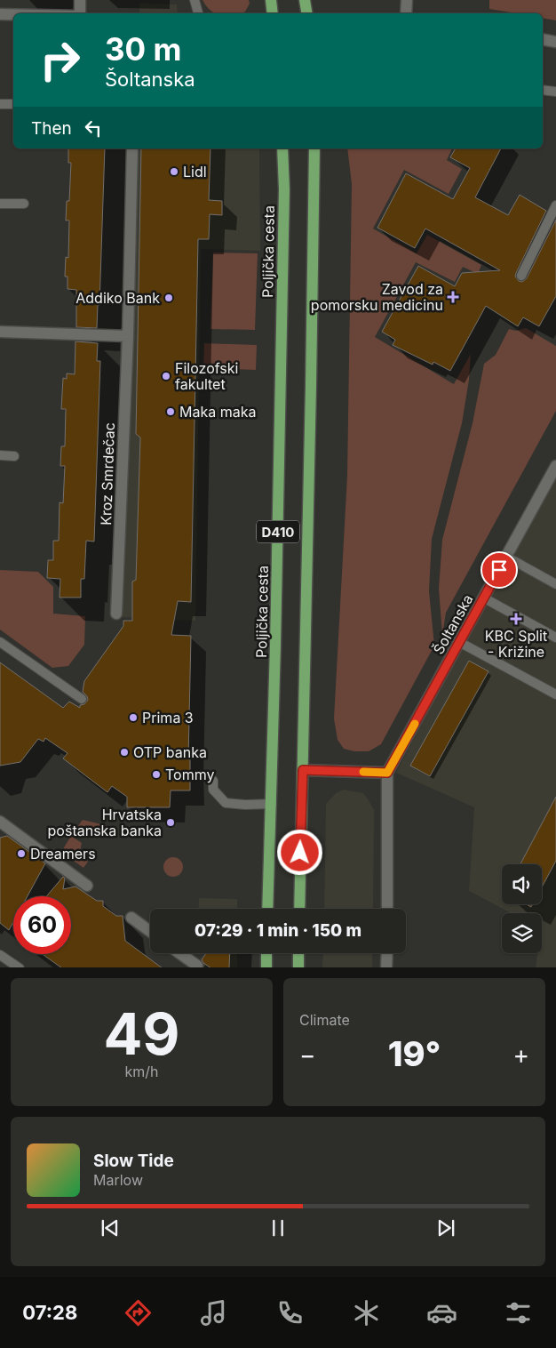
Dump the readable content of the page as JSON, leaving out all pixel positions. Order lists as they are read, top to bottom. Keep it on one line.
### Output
{"streets":{"main road":["Poljička cesta","D410"],"street":["Kroz Smrdečac","Šoltanska"]},"places":{"other":["Lidl","Addiko Bank","Filozofski fakultet","Maka maka","Prima 3","OTP banka","Tommy","Hrvatska poštanska banka","Dreamers"],"health":["Zavod za pomorsku medicinu","KBC Split - Križine"]},"page":{"turn":["30 m","Šoltanska"],"then":"Then","limit":"60","trip":"07:29 · 1 min · 150 m","tile":[["49","km/h"],"Climate"],"heat":["−","19°","+"],"song":["Slow Tide","Marlow"],"tabs":"07:28"}}
